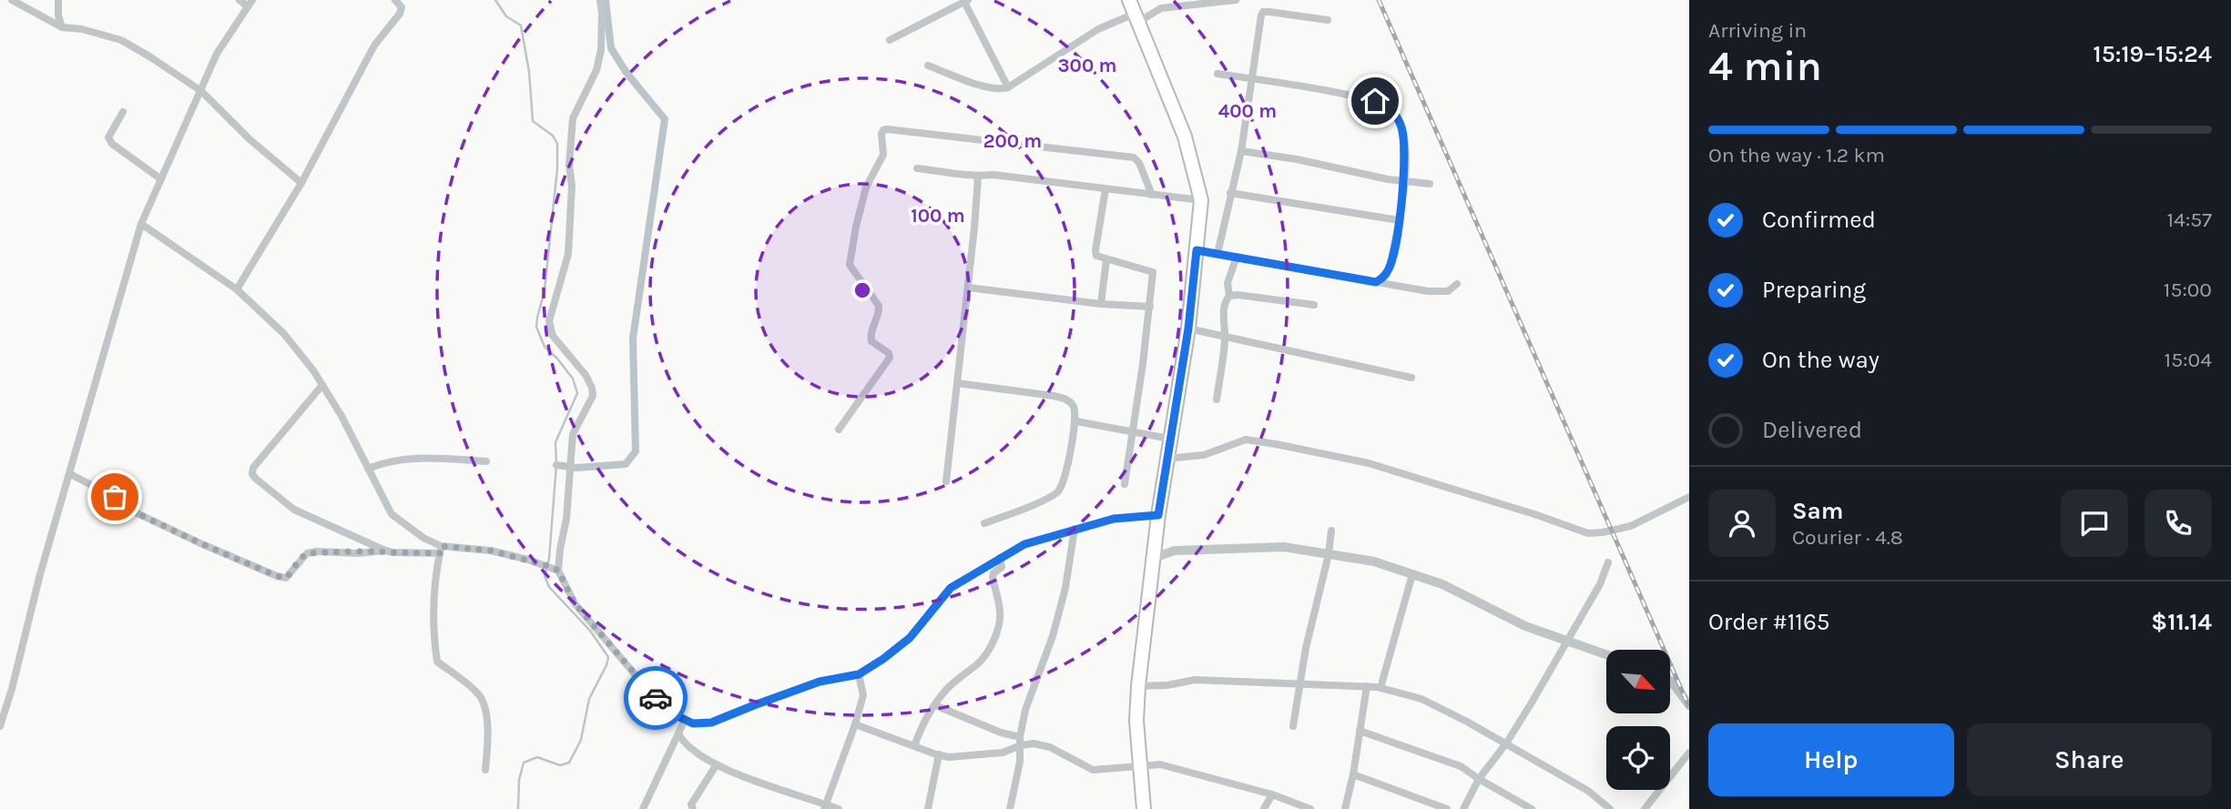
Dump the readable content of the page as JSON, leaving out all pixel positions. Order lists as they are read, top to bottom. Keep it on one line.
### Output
{"north":"bottom right","page":{"heading":["4 min","Arriving in","15:19–15:24"],"panel":["Sam","Courier · 4.8","Order #1165","$11.14"],"bar":"On the way · 1.2 km","list":[["Confirmed","14:57"],["Preparing","15:00"],["On the way","15:04"],"Delivered"],"buttons":["Help","Share"]},"rings":["300 m","400 m","200 m","100 m"]}
